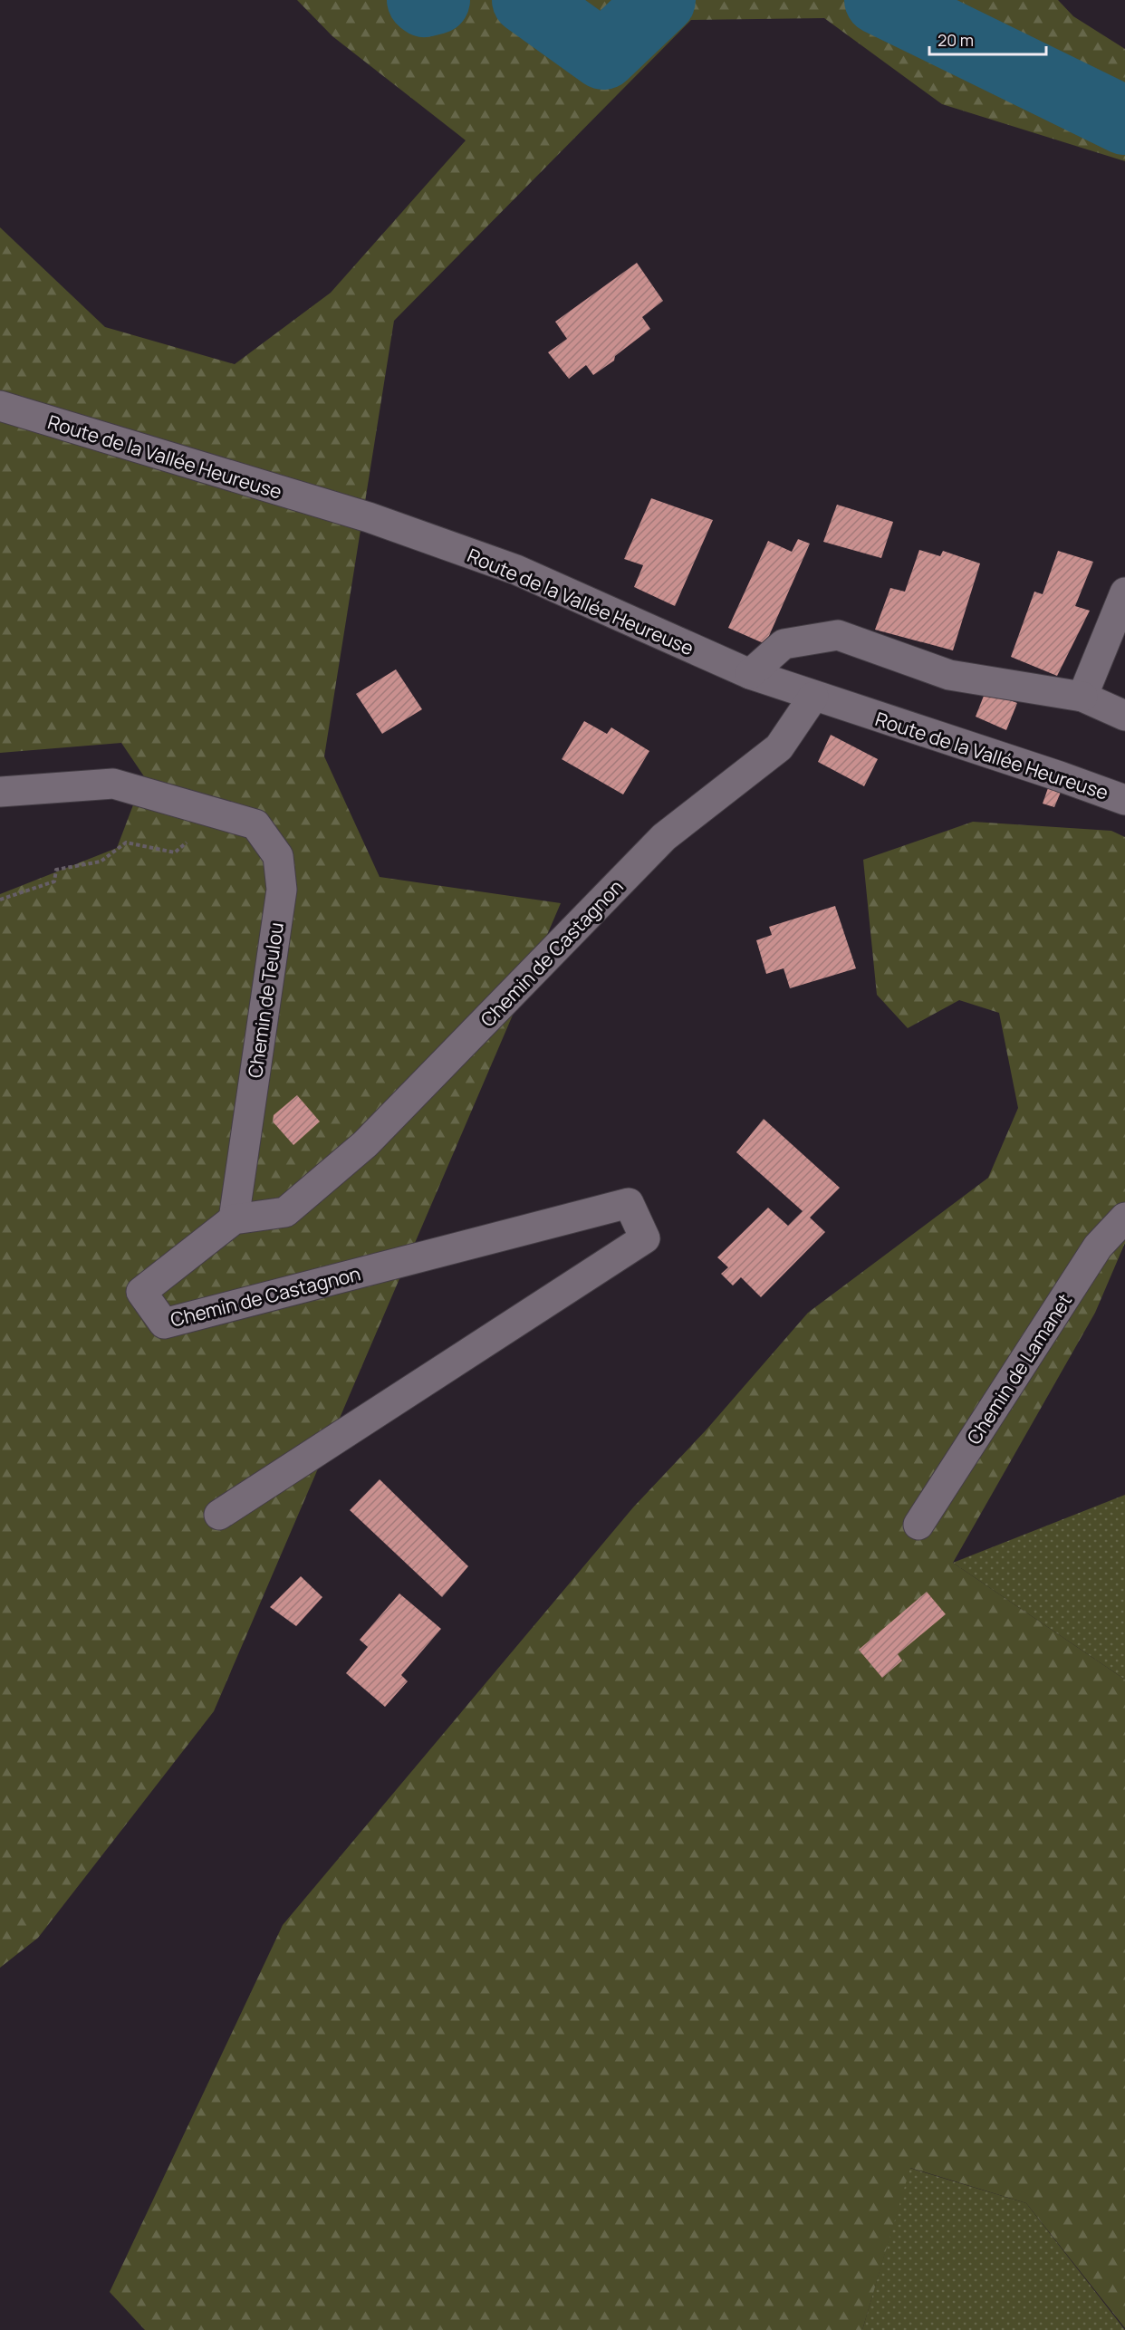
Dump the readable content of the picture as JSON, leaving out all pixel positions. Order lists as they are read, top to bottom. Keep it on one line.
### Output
{"streets":{"street":["Route de la Vallée Heureuse","Chemin de Castagnon","Chemin de Teulou","Chemin de Lamanet"]},"crossings":[["Route de la Vallée Heureuse","Chemin de Castagnon"],["Chemin de Castagnon","Chemin de Teulou"]],"scale_bar":"20 m"}
